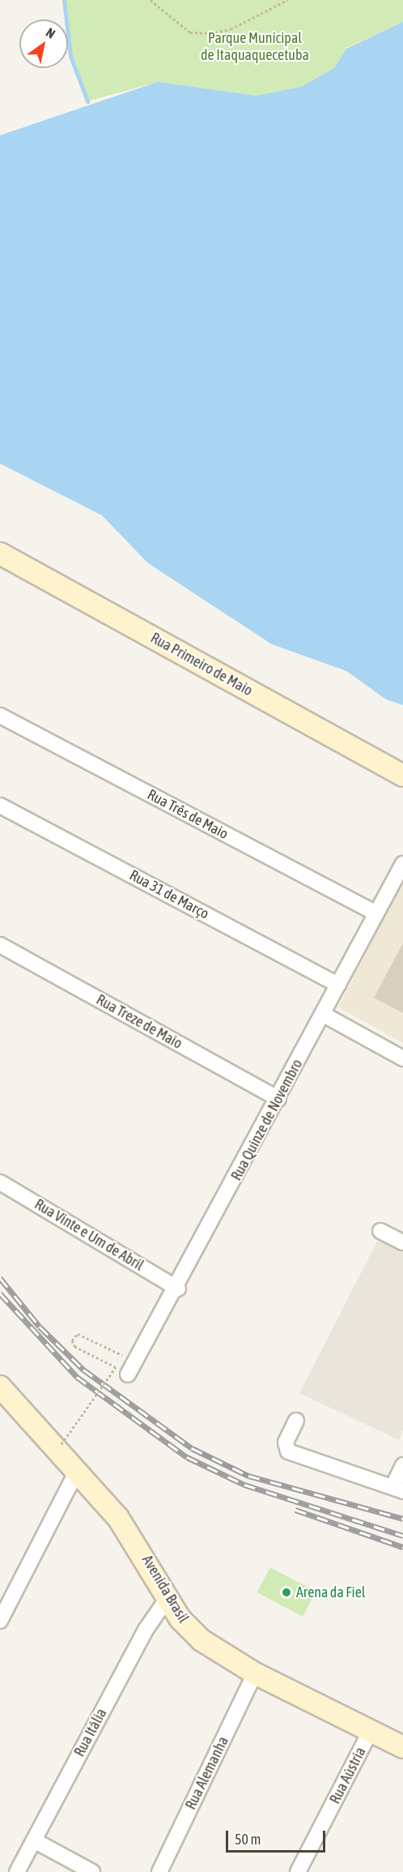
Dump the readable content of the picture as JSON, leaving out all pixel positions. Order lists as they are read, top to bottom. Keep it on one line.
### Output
{"streets":{"street":["Rua Primeiro de Maio","Rua Três de Maio","Rua 31 de Março","Rua Treze de Maio","Rua Quinze de Novembro","Rua Vinte e Um de Abril","Avenida Brasil","Rua Itália","Rua Alemanha","Rua Aústria"]},"crossings":[["Rua Três de Maio","Rua Quinze de Novembro"],["Rua 31 de Março","Rua Quinze de Novembro"],["Rua Treze de Maio","Rua Quinze de Novembro"],["Rua Quinze de Novembro","Rua Vinte e Um de Abril"],["Avenida Brasil","Rua Itália"],["Avenida Brasil","Rua Alemanha"],["Avenida Brasil","Rua Aústria"]],"parks":["Parque Municipal de Itaquaquecetuba"],"places":["Arena da Fiel"],"scale_bar":"50 m","north":"top right"}
